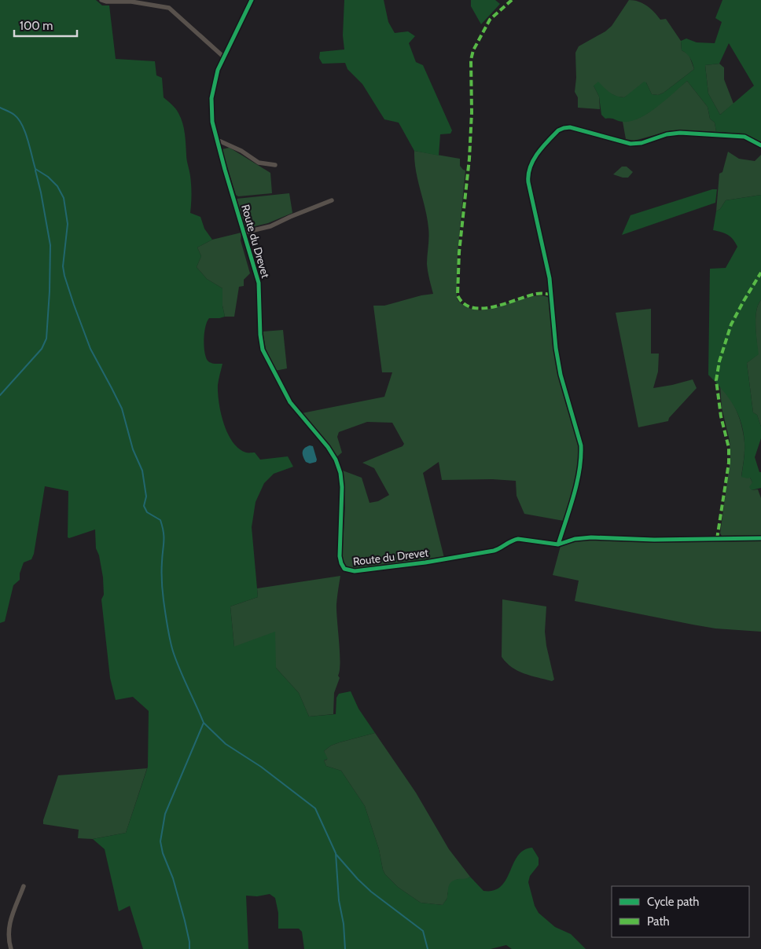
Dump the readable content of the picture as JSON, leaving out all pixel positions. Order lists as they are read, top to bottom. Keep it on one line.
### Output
{"streets":{"street":["Route du Drevet"]},"legend":["Cycle path","Path"],"scale_bar":"100 m"}
